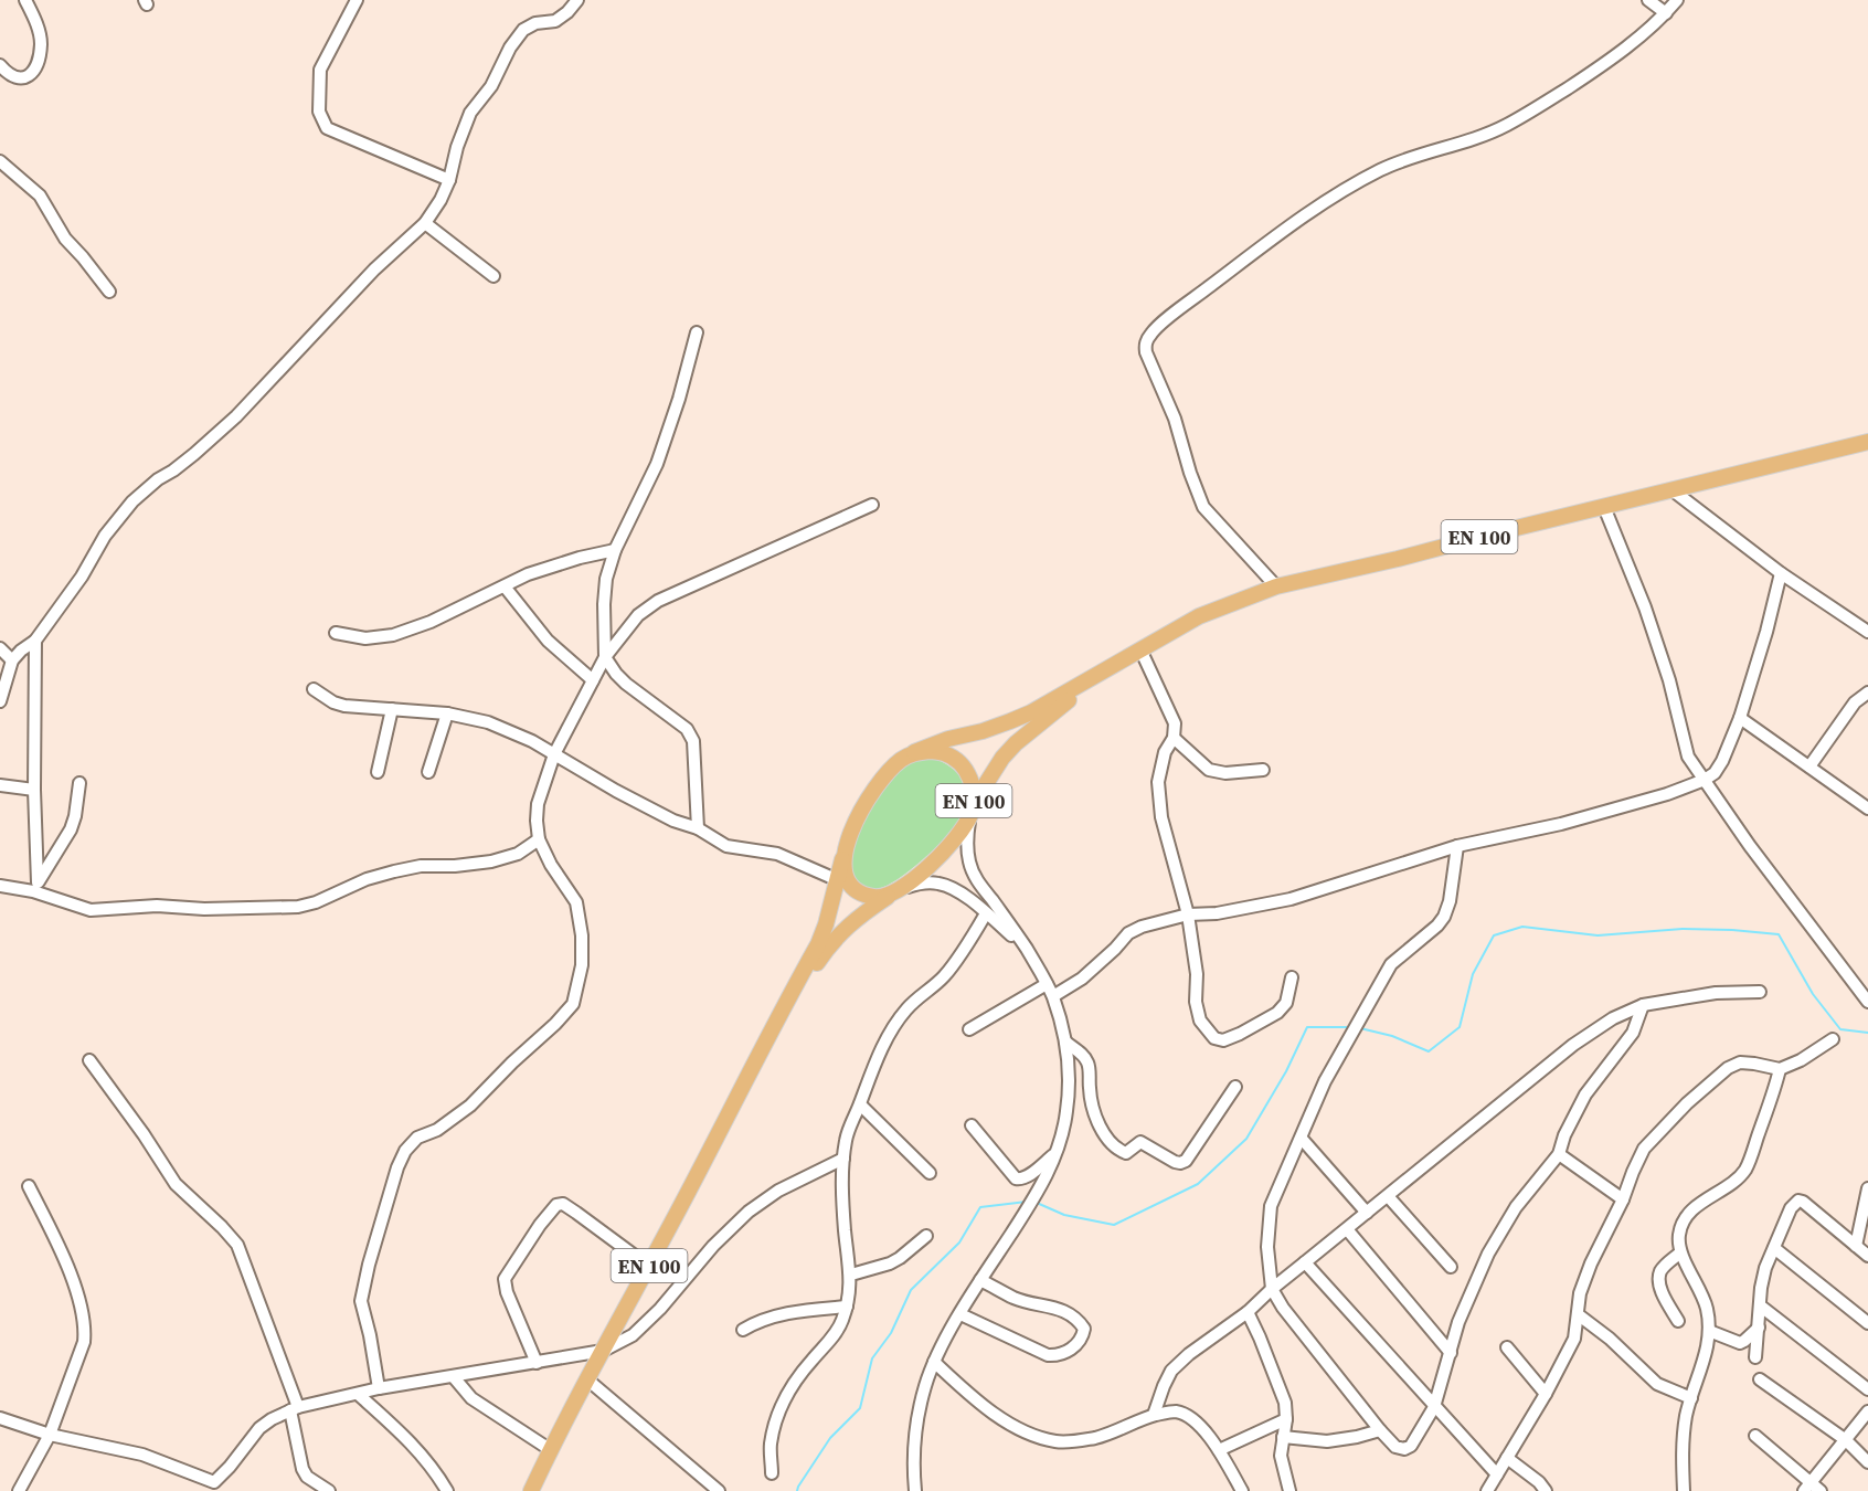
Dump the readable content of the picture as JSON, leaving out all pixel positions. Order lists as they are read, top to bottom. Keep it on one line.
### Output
{"streets":{"main road":["EN 100"]}}
